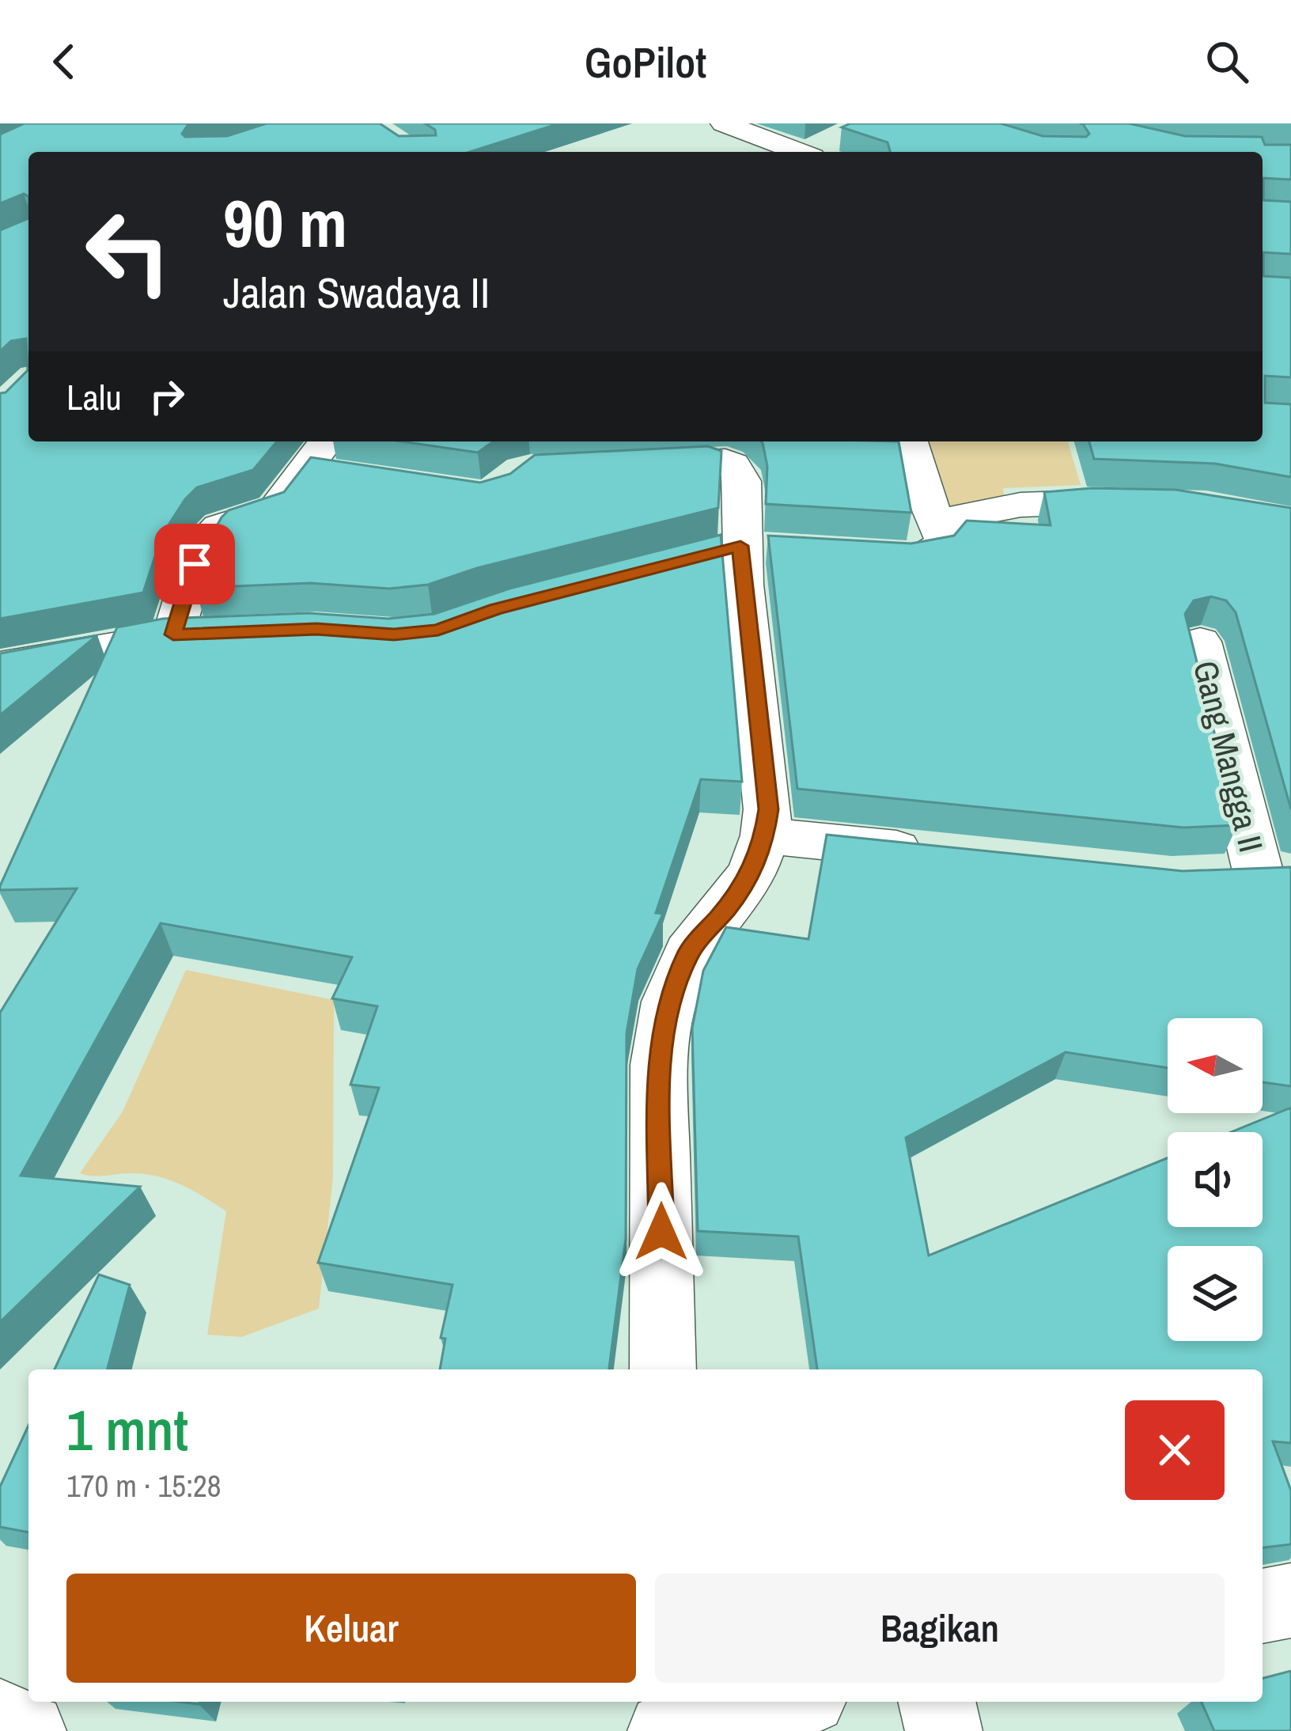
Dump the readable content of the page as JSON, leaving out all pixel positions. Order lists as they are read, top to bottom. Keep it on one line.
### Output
{"streets":{"street":["Gang Mangga II"]},"north":"left","page":{"header":"GoPilot","turn":["90 m","Jalan Swadaya II"],"then":"Lalu","heading":["1 mnt","170 m · 15:28"],"buttons":["Keluar","Bagikan"]}}
